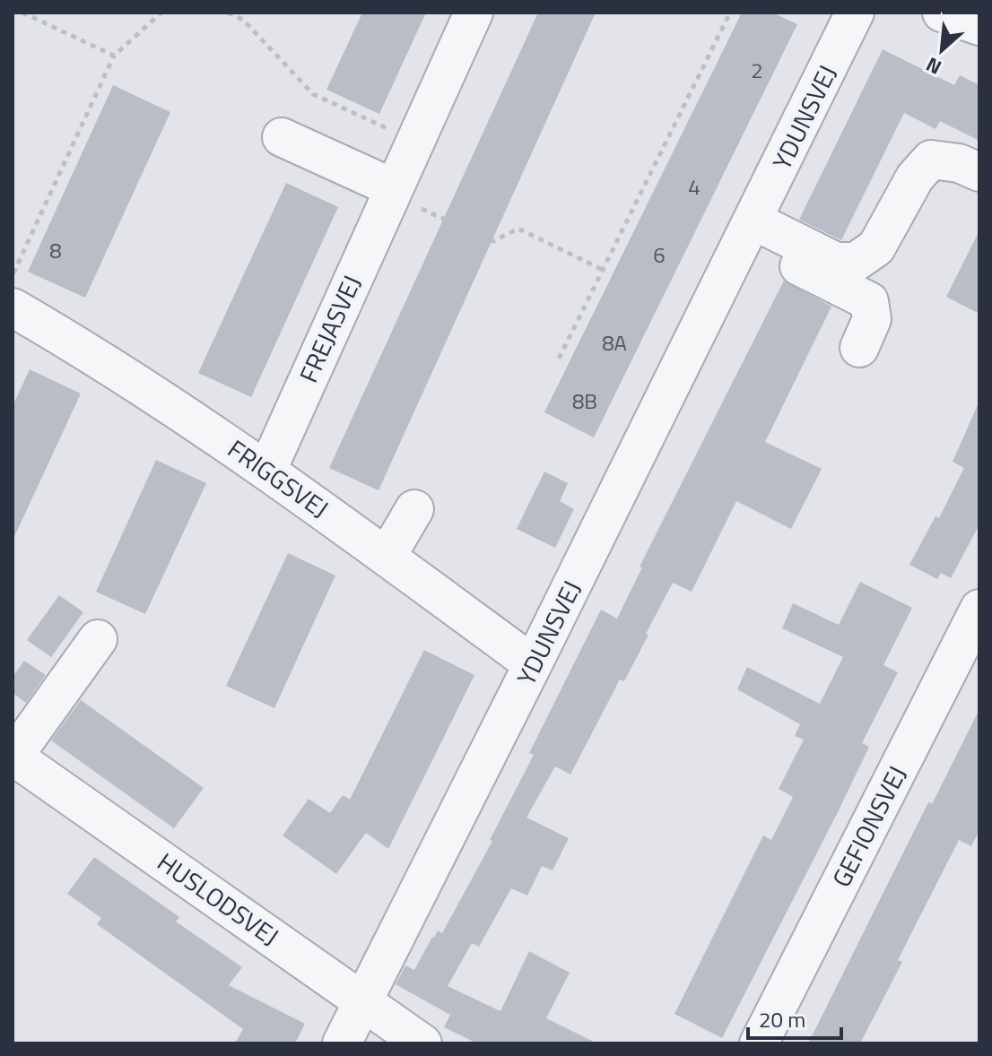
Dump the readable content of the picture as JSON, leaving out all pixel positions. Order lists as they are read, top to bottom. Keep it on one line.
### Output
{"streets":{"street":["YDUNSVEJ","FREJASVEJ","FRIGGSVEJ","GEFIONSVEJ","HUSLODSVEJ"]},"crossings":[["YDUNSVEJ","FRIGGSVEJ"],["YDUNSVEJ","HUSLODSVEJ"],["FREJASVEJ","FRIGGSVEJ"]],"house_numbers":["2","4","8","6","8A","8B"],"scale_bar":"20 m","north":"bottom left"}
